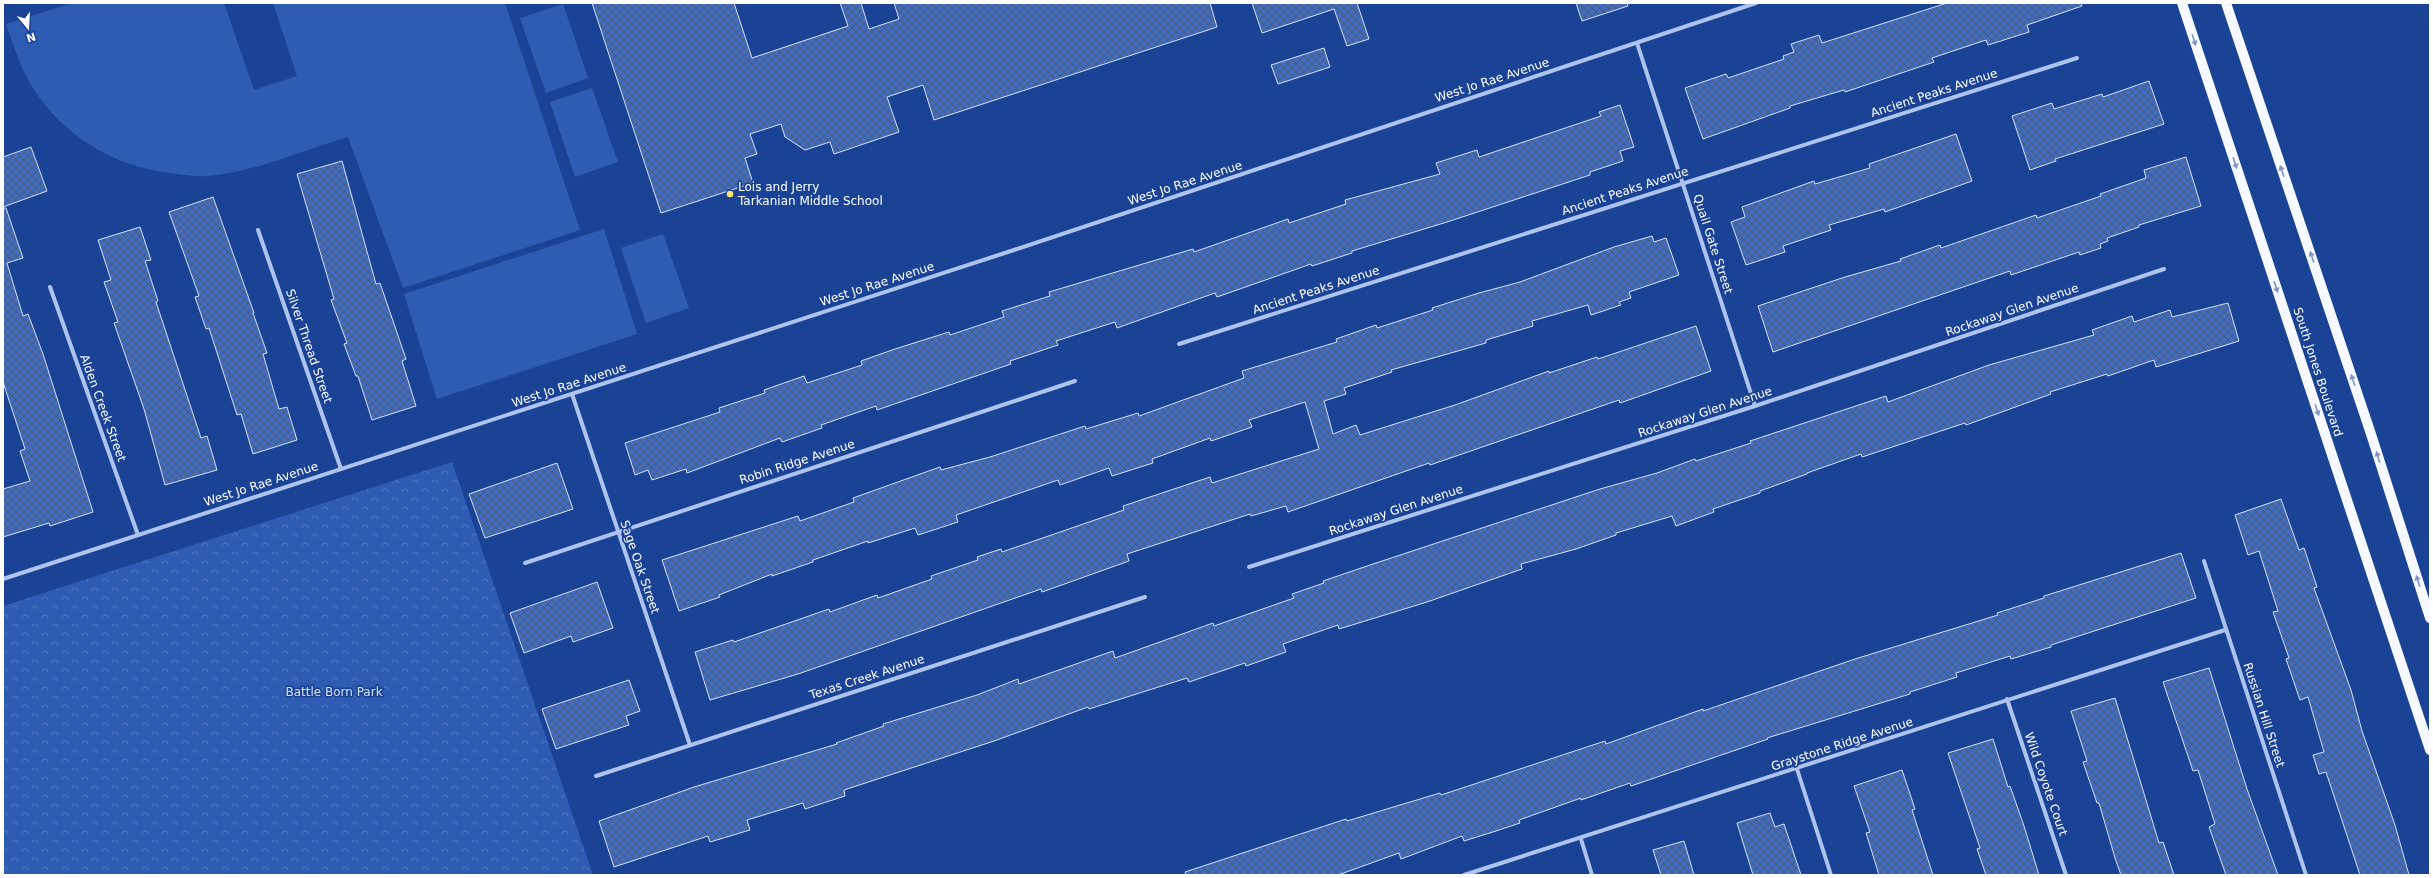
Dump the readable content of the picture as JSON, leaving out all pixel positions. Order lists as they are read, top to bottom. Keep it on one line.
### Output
{"streets":{"main road":["South Jones Boulevard"],"street":["West Jo Rae Avenue","Ancient Peaks Avenue","Quail Gate Street","Rockaway Glen Avenue","Silver Thread Street","Alden Creek Street","Robin Ridge Avenue","Sage Oak Street","Texas Creek Avenue","Russian Hill Street","Graystone Ridge Avenue","Wild Coyote Court"]},"crossings":[["West Jo Rae Avenue","Quail Gate Street"],["West Jo Rae Avenue","Silver Thread Street"],["West Jo Rae Avenue","Alden Creek Street"],["West Jo Rae Avenue","Sage Oak Street"],["Ancient Peaks Avenue","Quail Gate Street"],["Quail Gate Street","Rockaway Glen Avenue"],["Robin Ridge Avenue","Sage Oak Street"],["Sage Oak Street","Texas Creek Avenue"],["Russian Hill Street","Graystone Ridge Avenue"],["Graystone Ridge Avenue","Wild Coyote Court"]],"parks":["Battle Born Park"],"places":["Lois and Jerry Tarkanian Middle School"],"north":"bottom"}
